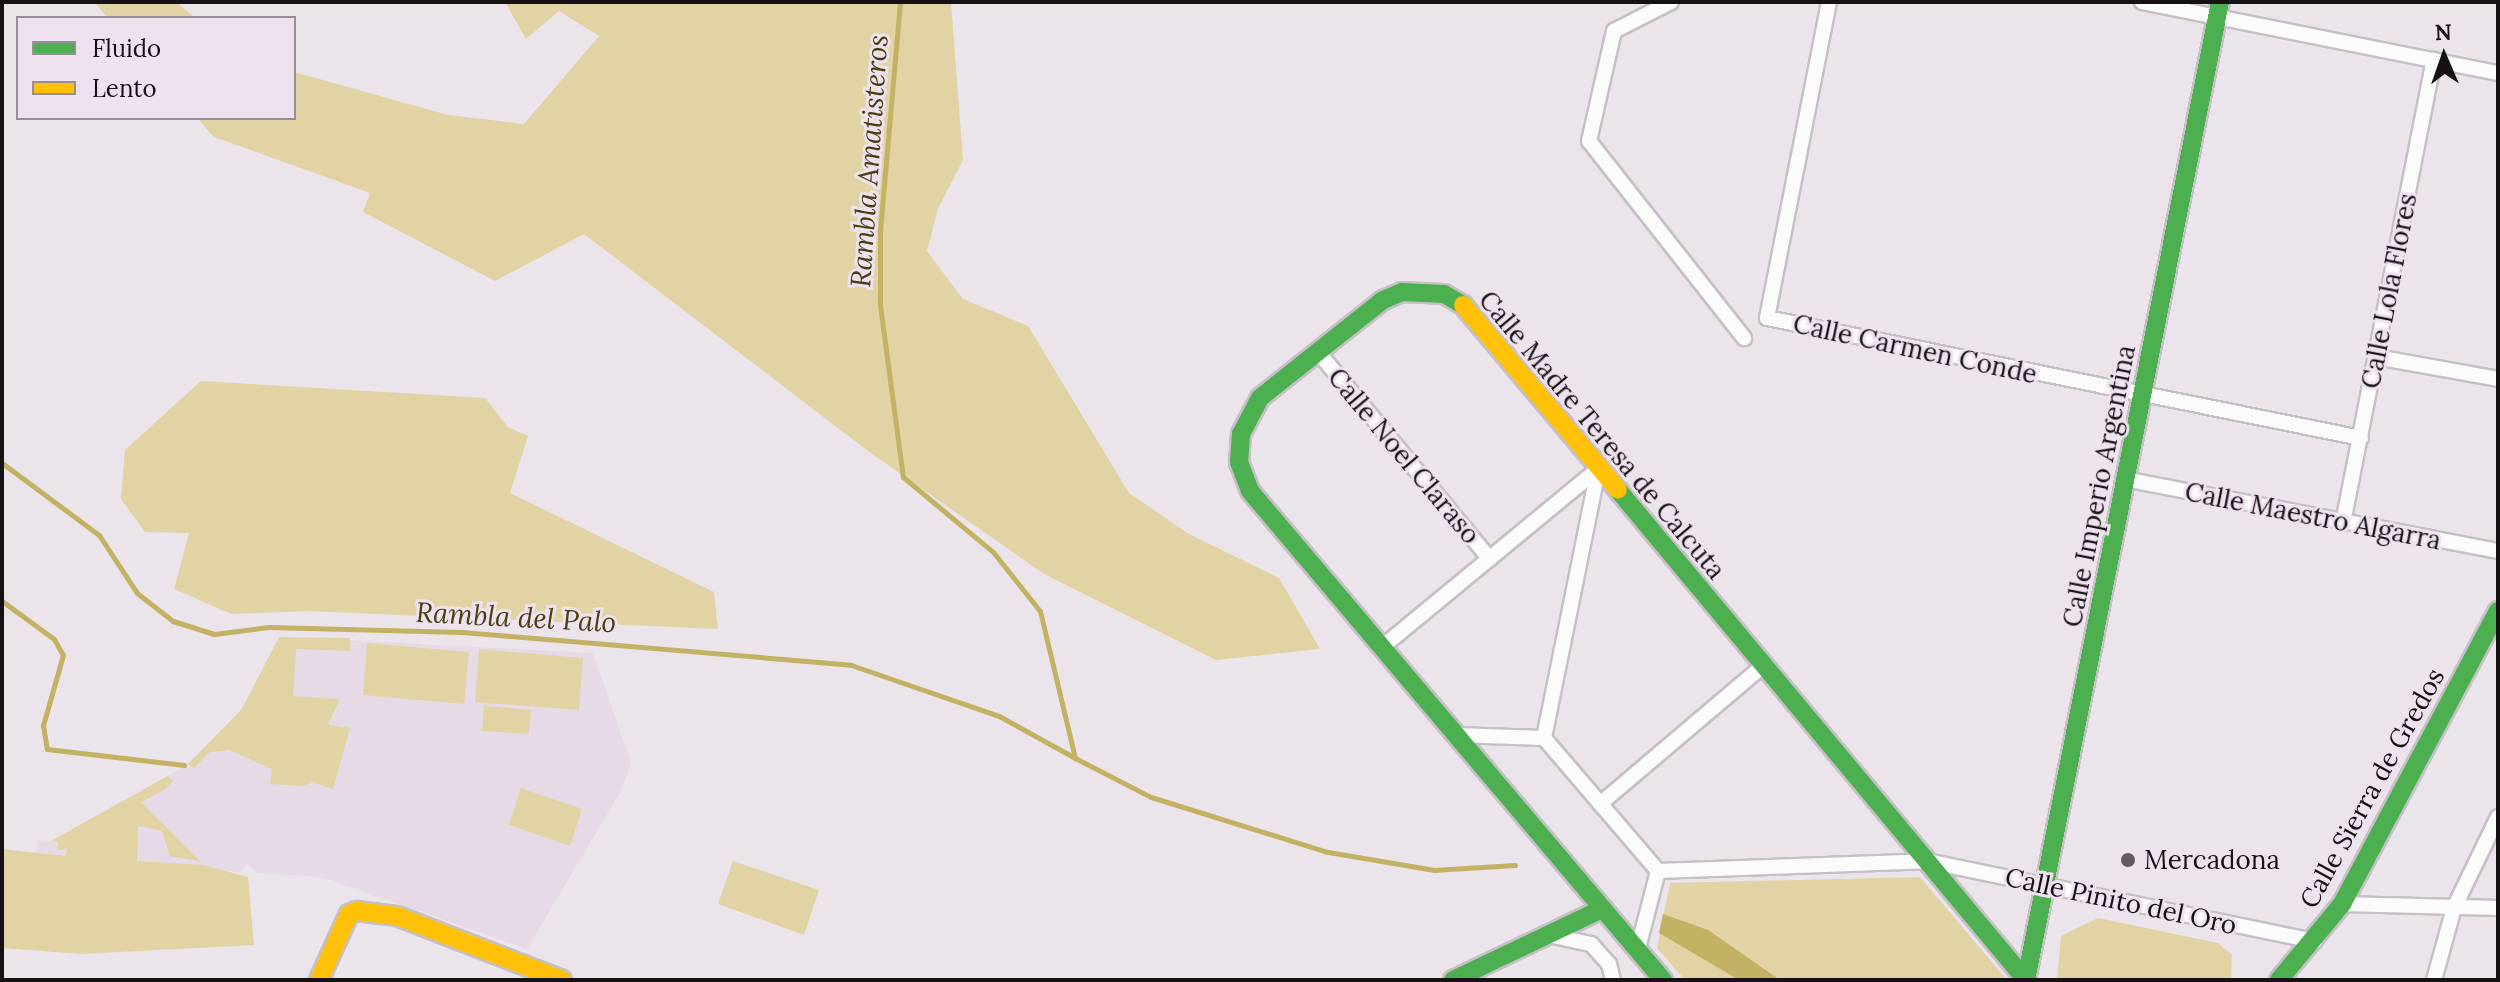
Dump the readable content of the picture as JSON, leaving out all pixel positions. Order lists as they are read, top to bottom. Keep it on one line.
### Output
{"streets":{"street":["Calle Lola Flores","Calle Carmen Conde","Calle Madre Teresa de Calcuta","Calle Noel Claraso","Calle Imperio Argentina","Calle Maestro Algarra","Calle Sierra de Gredos","Calle Pinito del Oro"]},"crossings":[["Calle Lola Flores","Calle Maestro Algarra"],["Calle Carmen Conde","Calle Imperio Argentina"],["Calle Madre Teresa de Calcuta","Calle Noel Claraso"],["Calle Madre Teresa de Calcuta","Calle Imperio Argentina"],["Calle Madre Teresa de Calcuta","Calle Pinito del Oro"],["Calle Imperio Argentina","Calle Maestro Algarra"],["Calle Imperio Argentina","Calle Pinito del Oro"],["Calle Sierra de Gredos","Calle Pinito del Oro"]],"water":["Rambla Amatisteros","Rambla del Palo"],"places":["Mercadona"],"legend":["Fluido","Lento"],"north":"top"}
